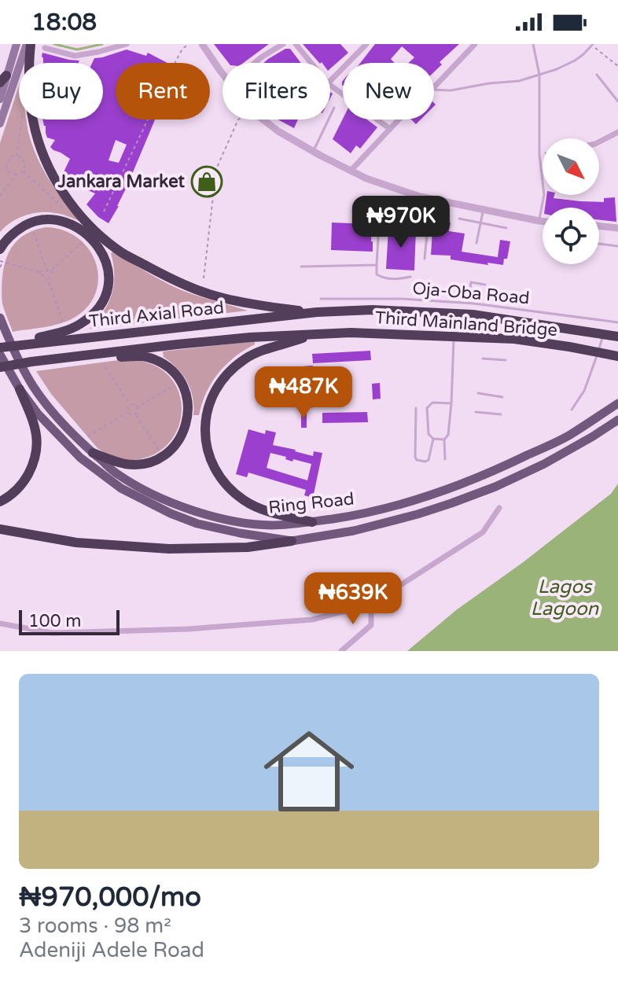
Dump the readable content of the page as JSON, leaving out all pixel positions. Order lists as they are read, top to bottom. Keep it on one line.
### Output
{"streets":{"highway":["Third Axial Road","Third Mainland Bridge"],"main road":["Ring Road"],"lane":["Oja-Oba Road"]},"crossings":[["Third Axial Road","Third Mainland Bridge"]],"water":["Lagos Lagoon"],"places":{"shop":["Jankara Market"]},"scale_bar":"100 m","north":"bottom right","page":{"status":"18:08","chip":["Buy","Rent","Filters","New"],"price":["₦970K","₦487K","₦639K"],"scale":"100 m","list":[{"name":"₦970,000/mo","note":"3 rooms · 98 m² · Adeniji Adele Road"}]}}
